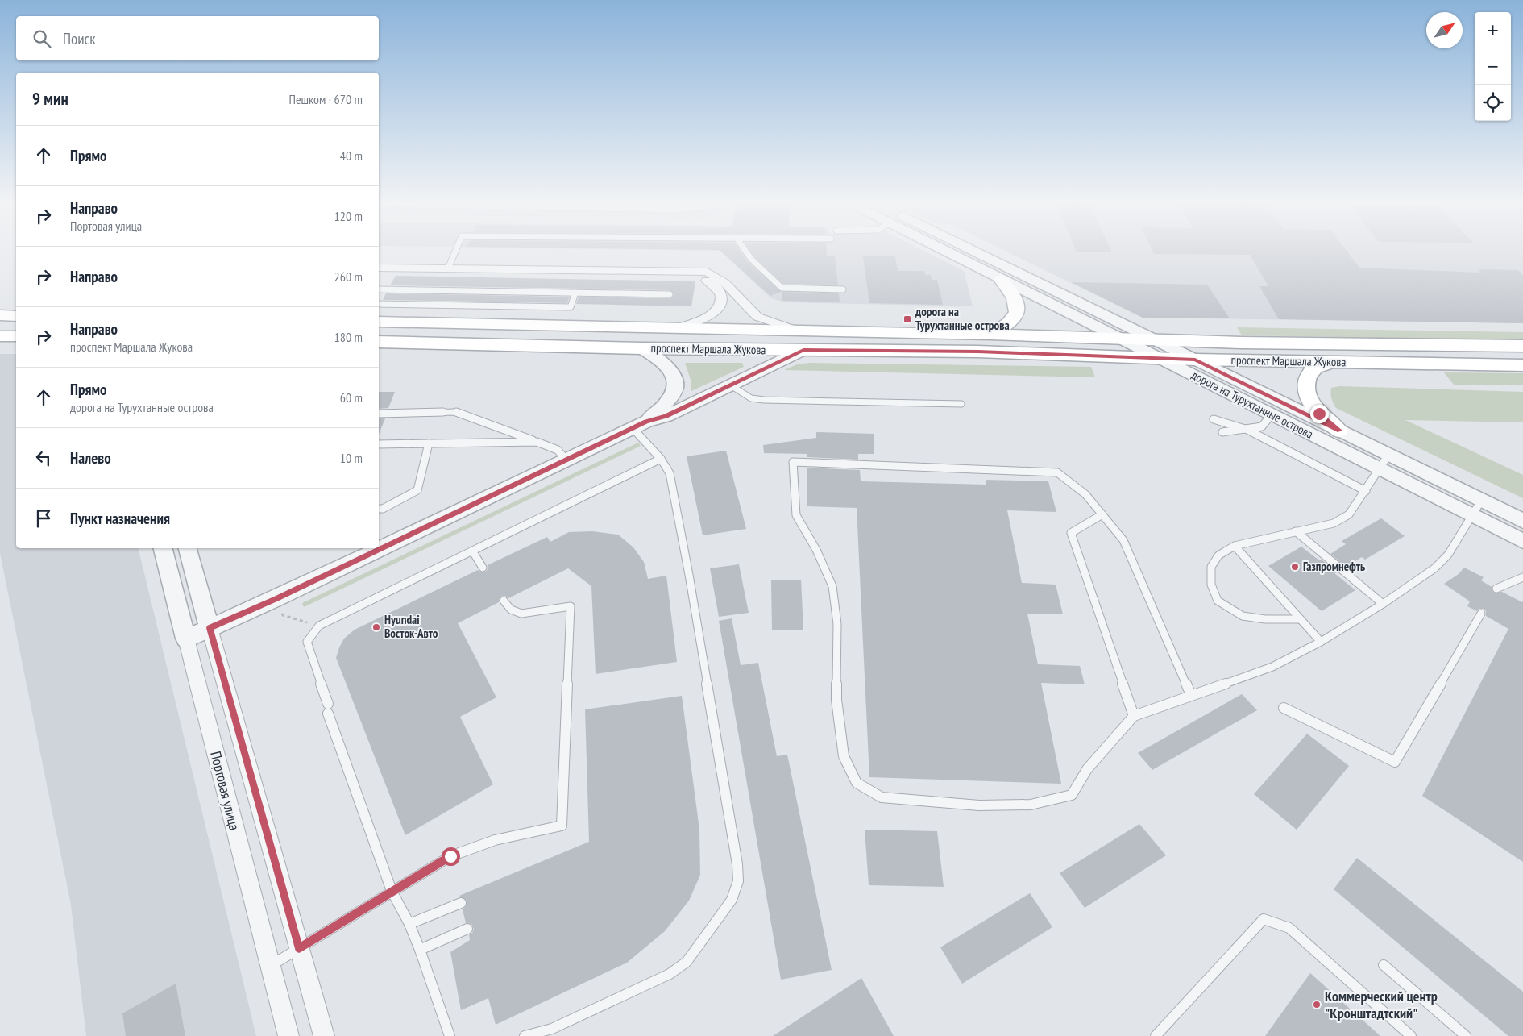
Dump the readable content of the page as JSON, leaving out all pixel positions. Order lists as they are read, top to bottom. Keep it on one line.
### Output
{"streets":{"main road":["проспект Маршала Жукова"],"street":["дорога на Турухтанные острова","Портовая улица"]},"crossings":[["проспект Маршала Жукова","дорога на Турухтанные острова"]],"places":{"transit":["дорога на Турухтанные острова"],"other":["Газпромнефть","Hyundai Восток-Авто","Коммерческий центр \"Кронштадтский\""]},"north":"top right","page":{"map_buttons":["+","−"],"search":"Поиск","heading":["9 мин","Пешком · 670 m"],"list":[["Прямо","40 m"],["Направо","Портовая улица","120 m"],["Направо","260 m"],["Направо","проспект Маршала Жукова","180 m"],["Прямо","дорога на Турухтанные острова","60 m"],["Налево","10 m"],"Пункт назначения"]}}
